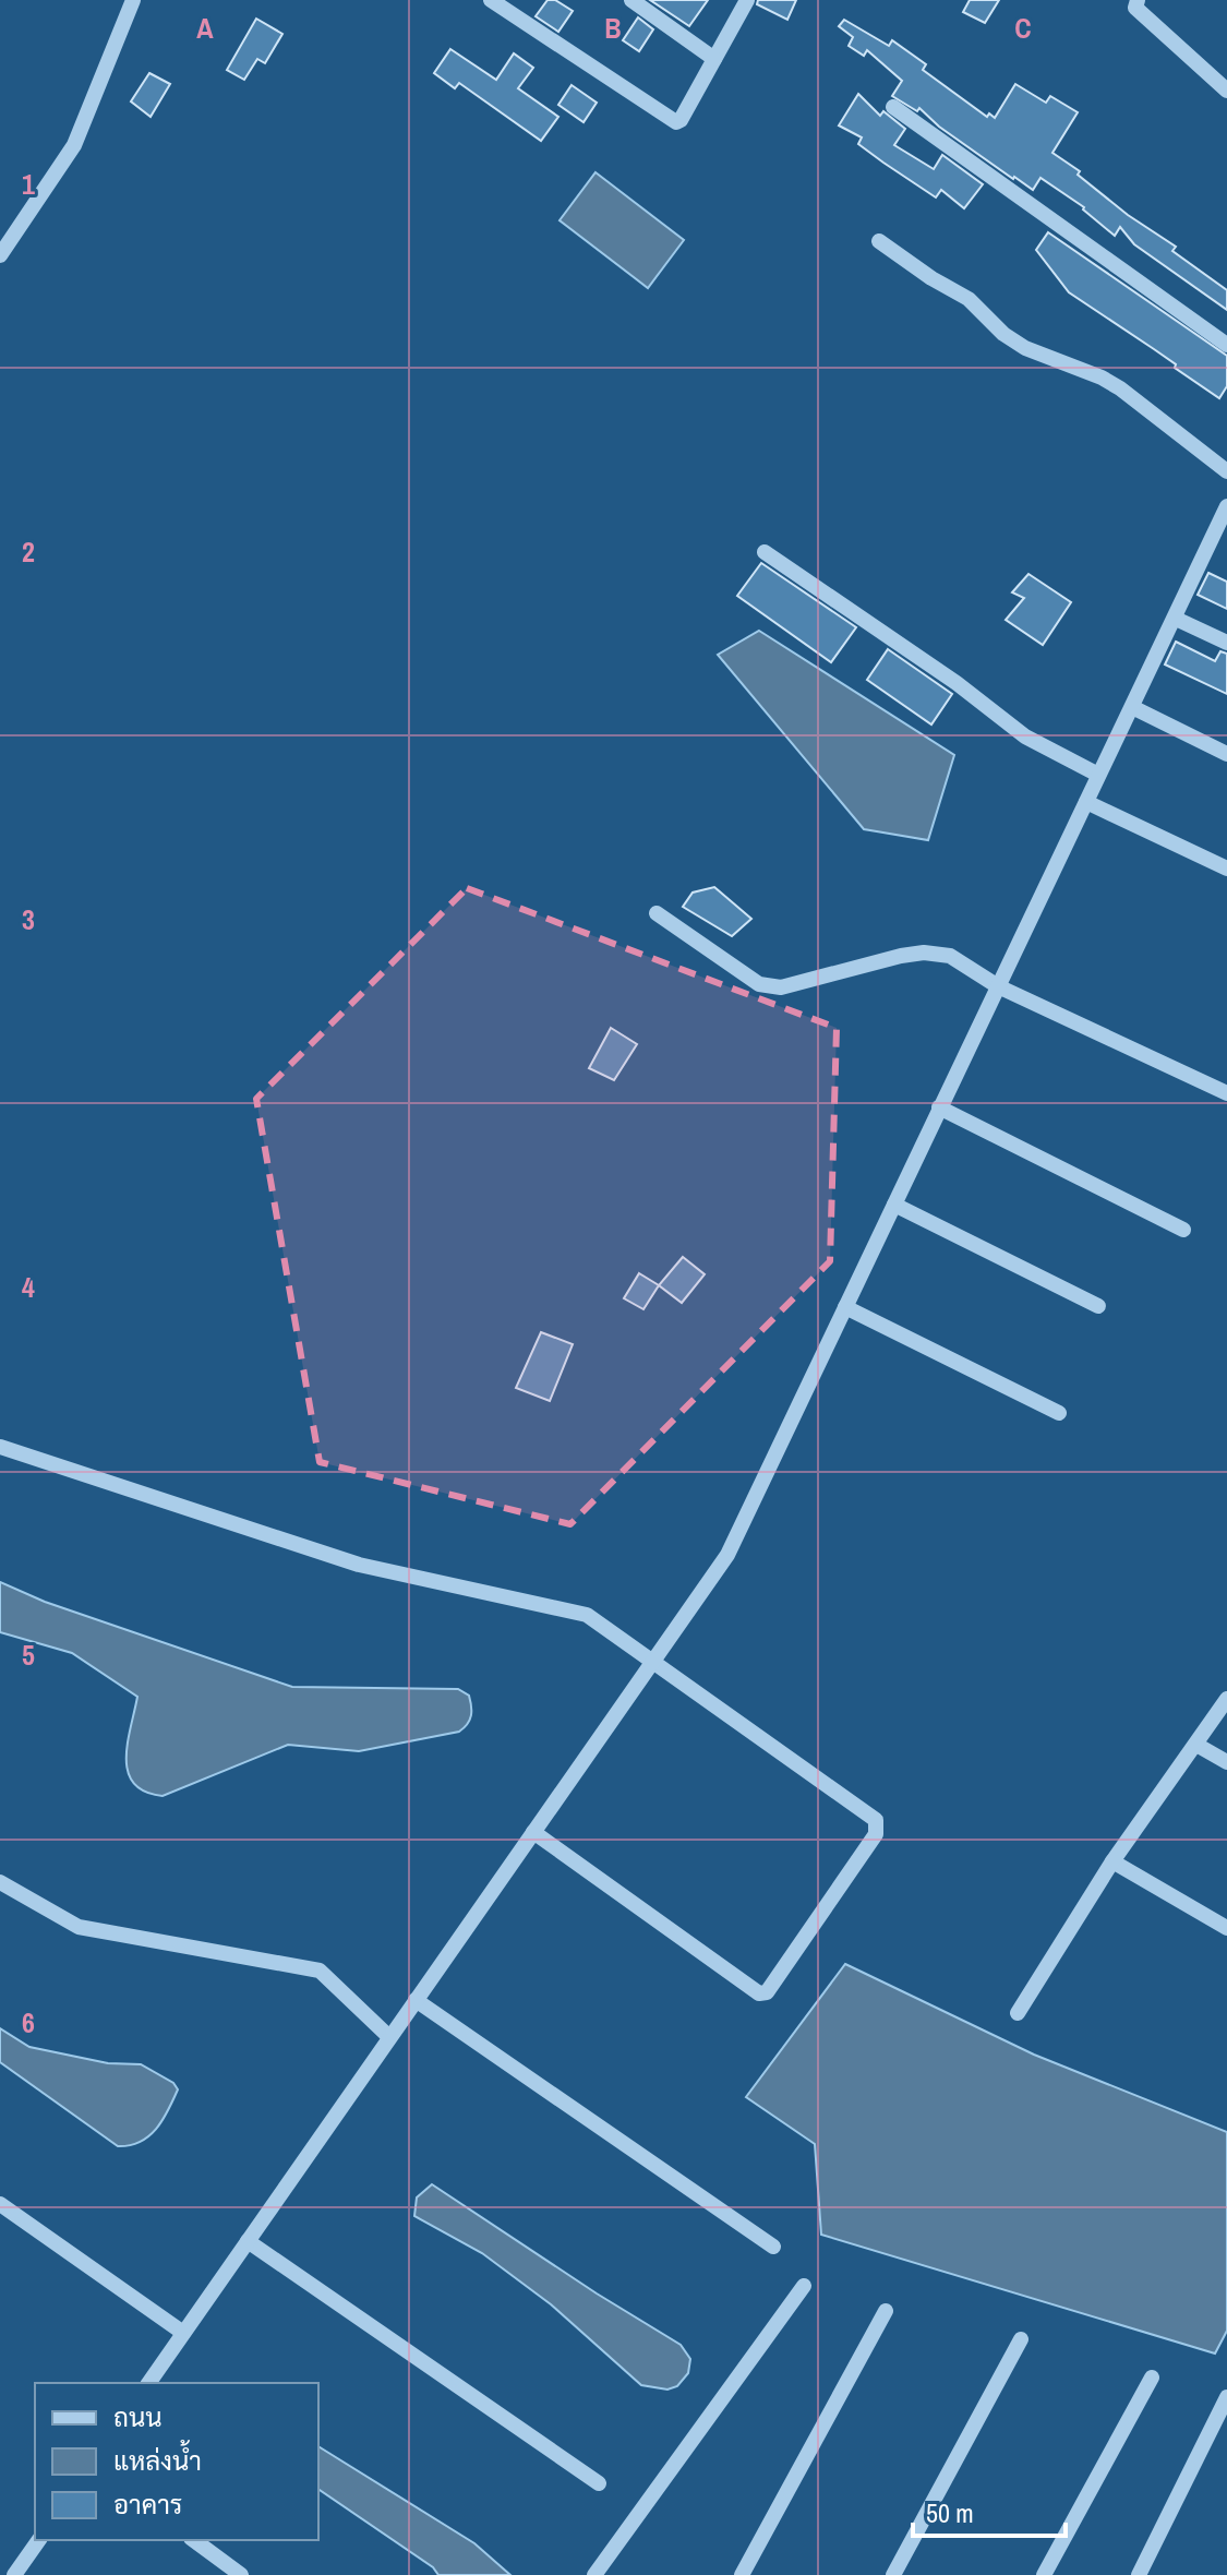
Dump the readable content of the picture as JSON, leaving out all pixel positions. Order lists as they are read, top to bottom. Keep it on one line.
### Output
{"legend":["ถนน","แหล่งน้ำ","อาคาร"],"scale_bar":"50 m","grid":{"columns":["A","B","C"],"rows":["1","2","3","4","5","6"]}}
